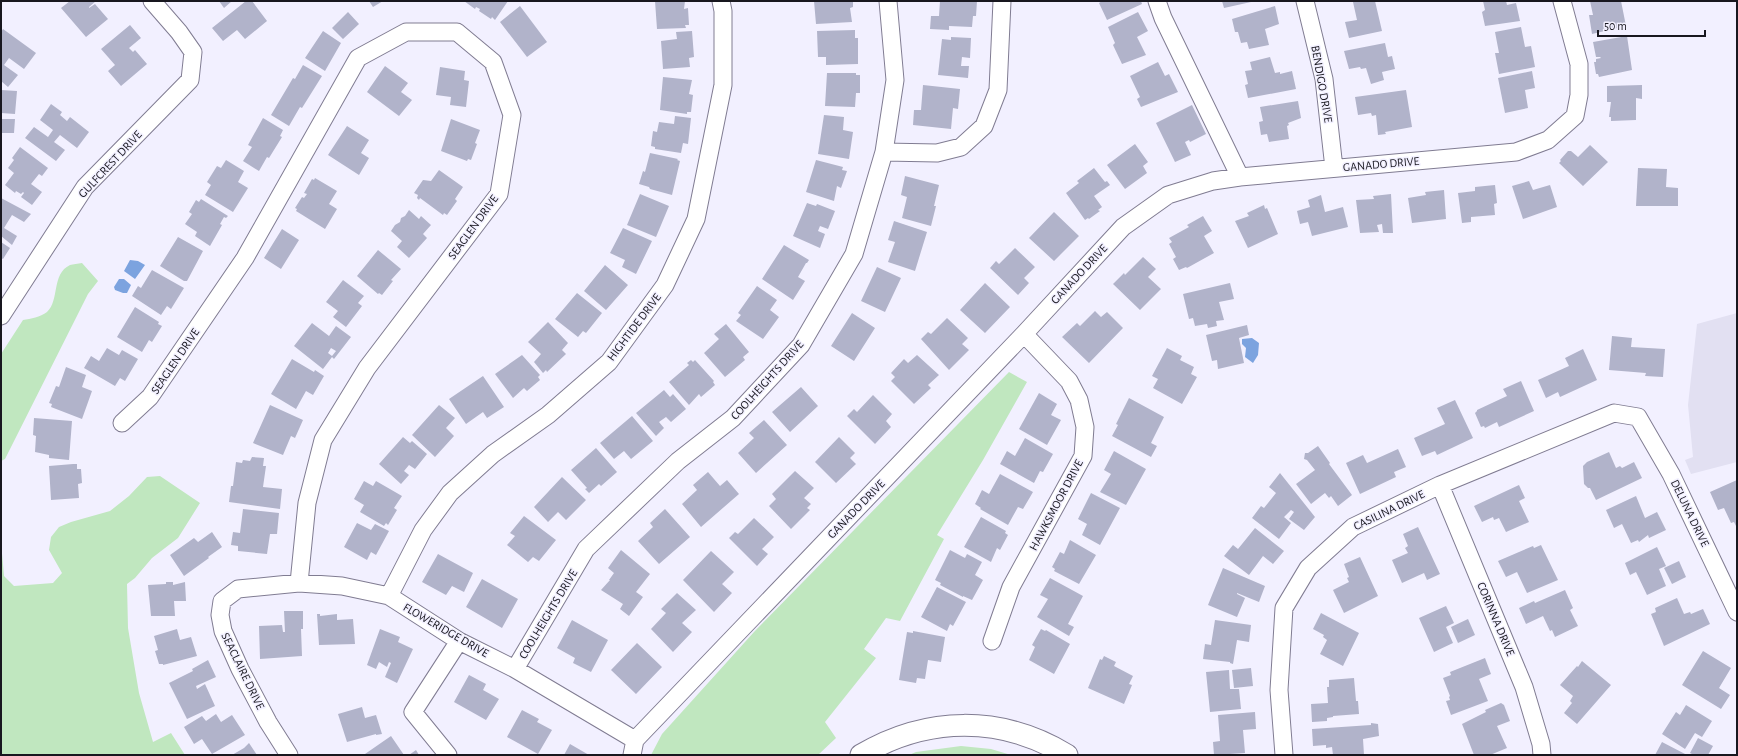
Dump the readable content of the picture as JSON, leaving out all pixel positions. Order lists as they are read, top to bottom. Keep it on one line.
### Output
{"streets":{"street":["BENDIGO DRIVE","GULFCREST DRIVE","GANADO DRIVE","SEAGLEN DRIVE","HIGHTIDE DRIVE","COOLHEIGHTS DRIVE","HAWKSMOOR DRIVE","CASILINA DRIVE","DELUNA DRIVE","CORINNA DRIVE","FLOWERIDGE DRIVE","SEACLAIRE DRIVE"]},"crossings":[["BENDIGO DRIVE","GANADO DRIVE"],["GANADO DRIVE","HAWKSMOOR DRIVE"],["GANADO DRIVE","FLOWERIDGE DRIVE"],["SEAGLEN DRIVE","FLOWERIDGE DRIVE"],["HIGHTIDE DRIVE","FLOWERIDGE DRIVE"],["COOLHEIGHTS DRIVE","FLOWERIDGE DRIVE"],["CASILINA DRIVE","DELUNA DRIVE"],["CASILINA DRIVE","CORINNA DRIVE"],["FLOWERIDGE DRIVE","SEACLAIRE DRIVE"]],"scale_bar":"50 m"}
